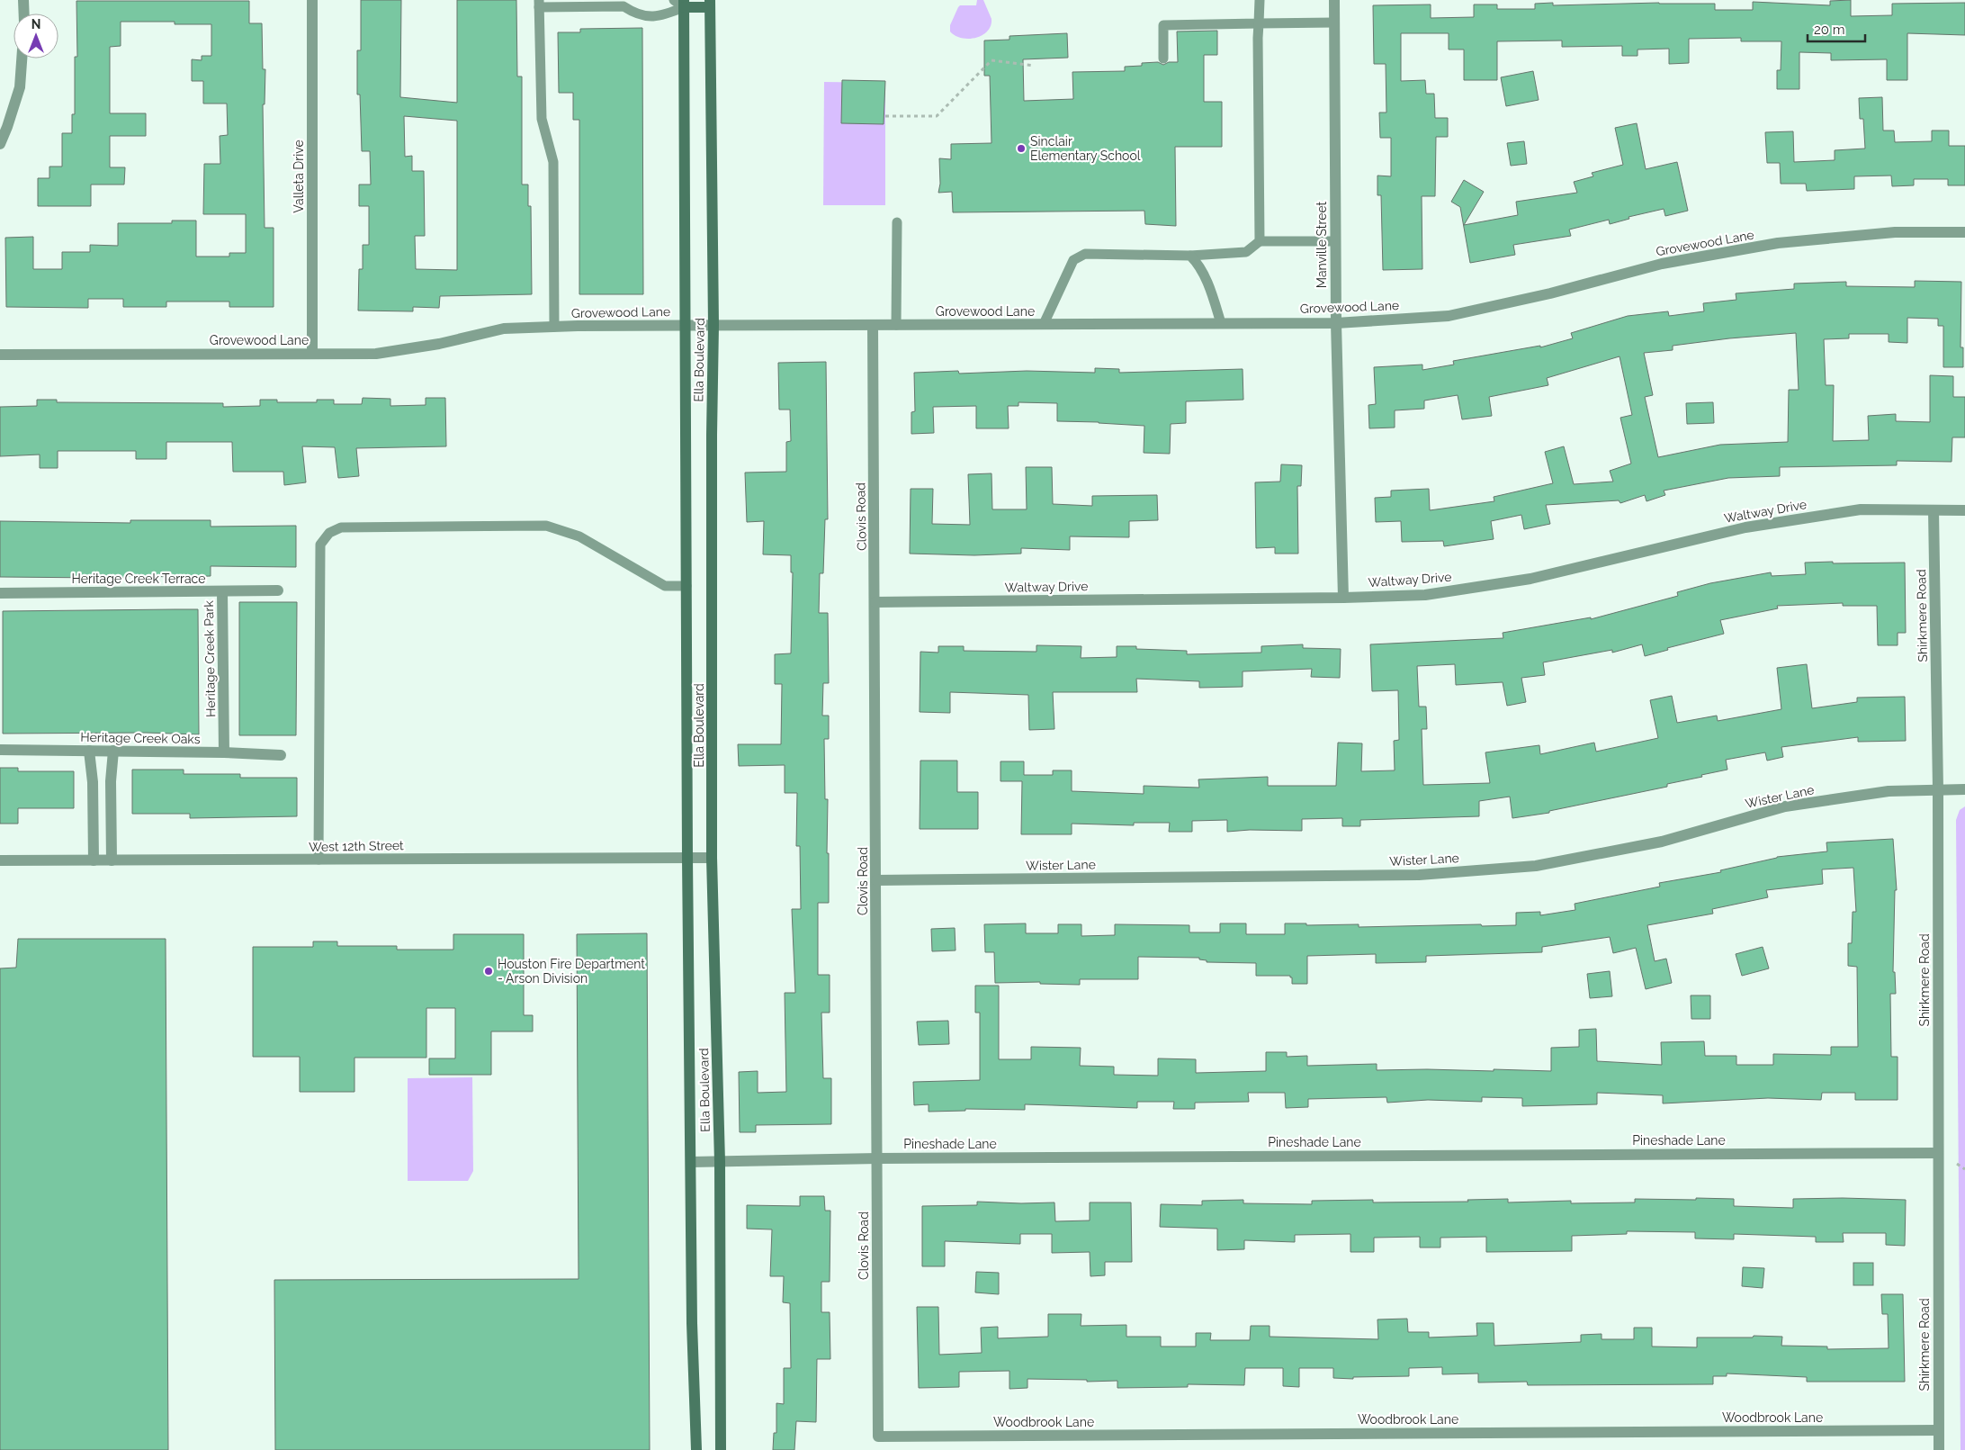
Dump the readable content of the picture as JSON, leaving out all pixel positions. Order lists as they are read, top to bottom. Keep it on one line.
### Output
{"streets":{"main road":["Ella Boulevard"],"street":["Valleta Drive","Grovewood Lane","Manville Street","Waltway Drive","Clovis Road","Heritage Creek Terrace","Shirkmere Road","Heritage Creek Park","Heritage Creek Oaks","Wister Lane","West 12th Street","Pineshade Lane","Woodbrook Lane"]},"crossings":[["Valleta Drive","Grovewood Lane"],["Grovewood Lane","Manville Street"],["Grovewood Lane","Ella Boulevard"],["Grovewood Lane","Clovis Road"],["Manville Street","Waltway Drive"],["Ella Boulevard","West 12th Street"],["Ella Boulevard","Pineshade Lane"],["Waltway Drive","Clovis Road"],["Waltway Drive","Shirkmere Road"],["Clovis Road","Wister Lane"],["Clovis Road","Pineshade Lane"],["Clovis Road","Woodbrook Lane"],["Heritage Creek Terrace","Heritage Creek Park"],["Shirkmere Road","Wister Lane"],["Shirkmere Road","Pineshade Lane"],["Shirkmere Road","Woodbrook Lane"],["Heritage Creek Park","Heritage Creek Oaks"]],"places":["Sinclair Elementary School","Houston Fire Department - Arson Division"],"scale_bar":"20 m","north":"top"}
